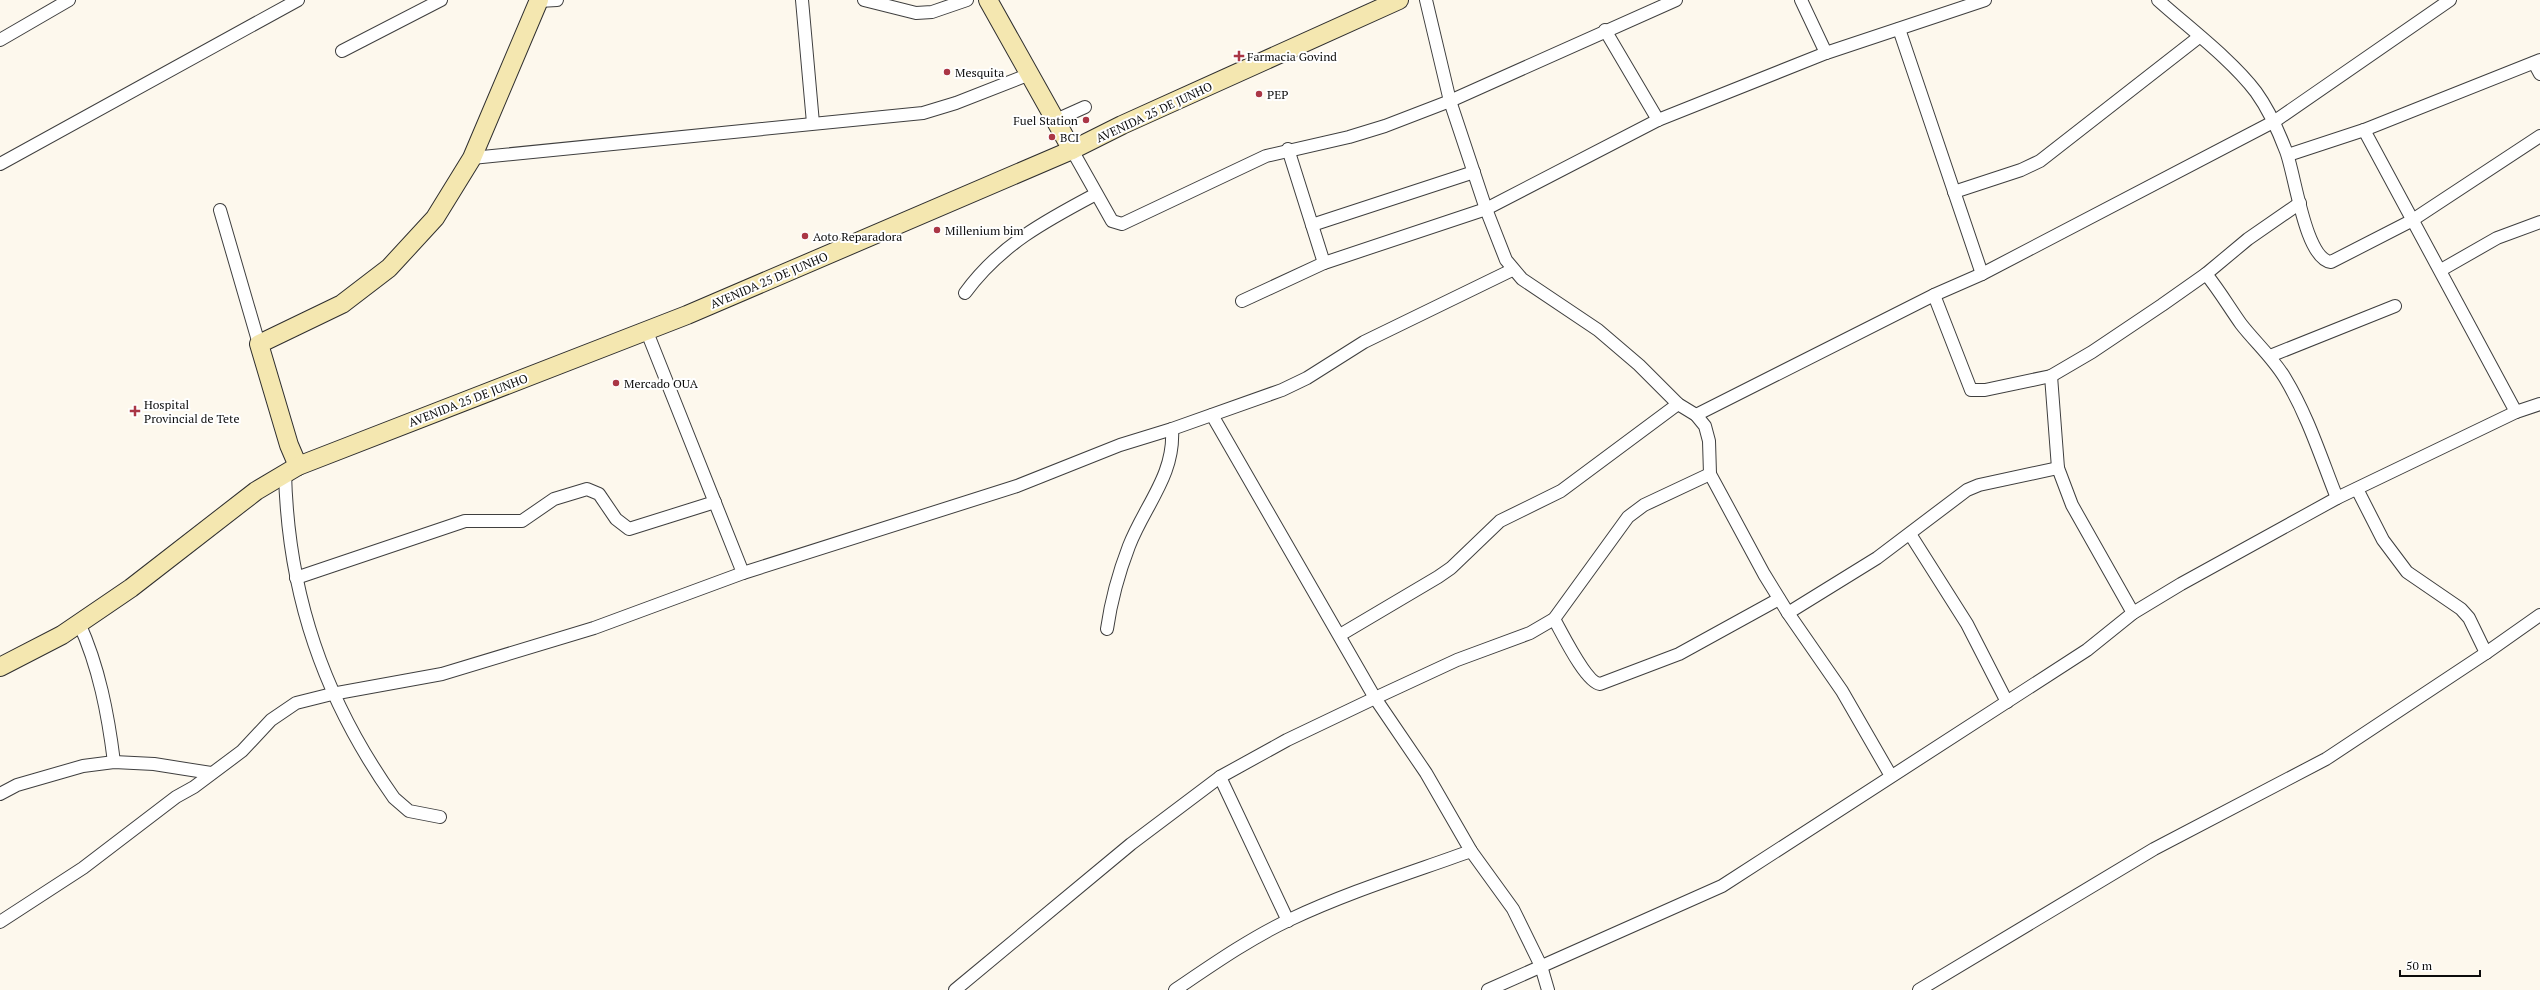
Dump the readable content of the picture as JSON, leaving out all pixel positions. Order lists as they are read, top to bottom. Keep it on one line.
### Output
{"streets":{"street":["AVENIDA 25 DE JUNHO"]},"places":{"health":["Farmacia Govind","Hospital Provincial de Tete"],"other":["Mesquita","PEP","Fuel Station","BCI","Millenium bim","Aoto Reparadora","Mercado OUA"]},"scale_bar":"50 m"}
